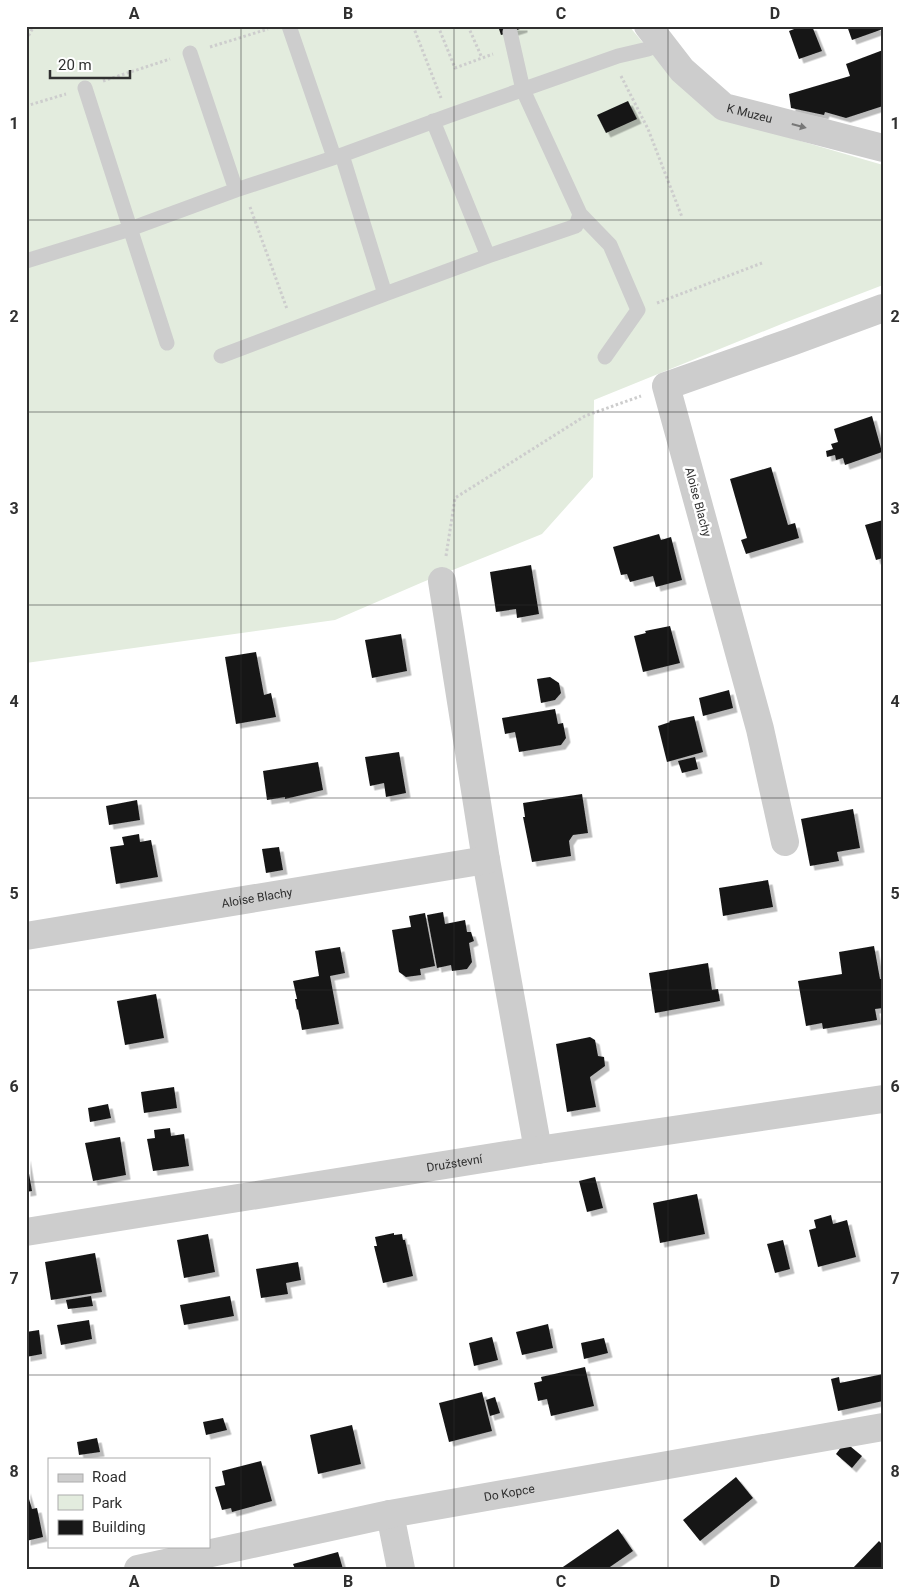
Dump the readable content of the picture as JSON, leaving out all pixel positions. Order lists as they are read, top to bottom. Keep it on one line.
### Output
{"streets":{"street":["K Muzeu","Aloise Blachy","Družstevní","Do Kopce"]},"one_way":["K Muzeu"],"legend":["Road","Park","Building"],"scale_bar":"20 m","grid":{"columns":["A","B","C","D"],"rows":["1","2","3","4","5","6","7","8"]}}
